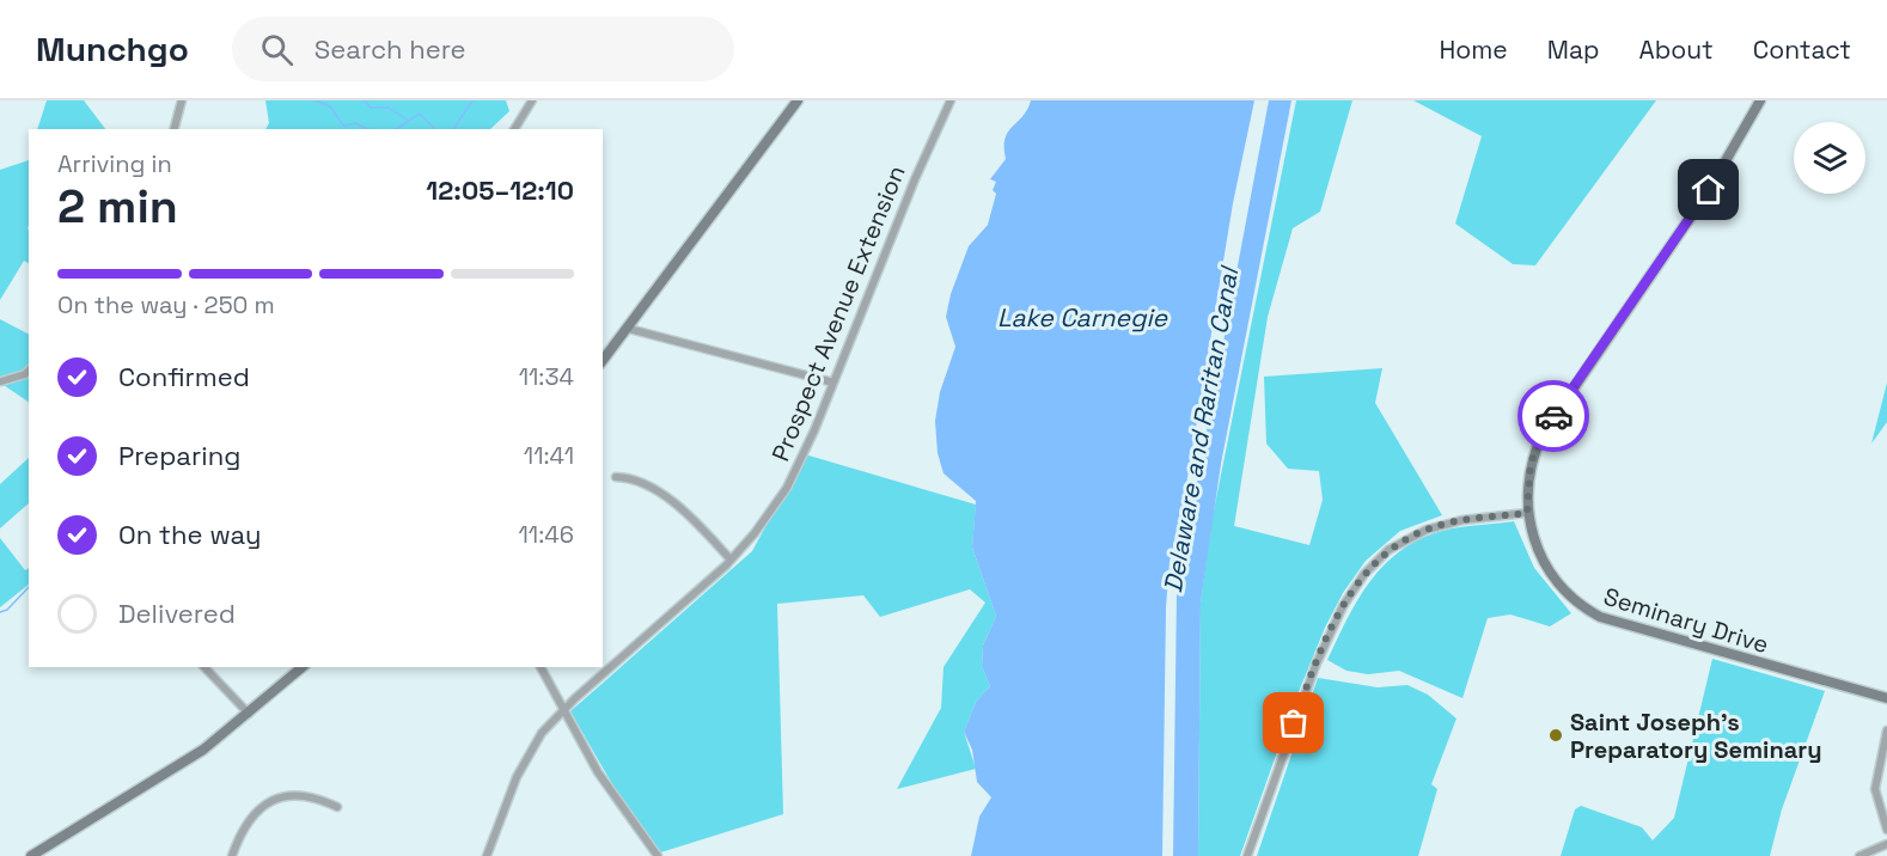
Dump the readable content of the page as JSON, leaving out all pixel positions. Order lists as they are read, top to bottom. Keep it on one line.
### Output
{"streets":{"street":["Prospect Avenue Extension","Seminary Drive"]},"water":["Lake Carnegie","Delaware and Raritan Canal"],"places":["Saint Joseph's Preparatory Seminary"],"page":{"header":"Munchgo","search":"Search here","nav":["Home","Map","About","Contact"],"heading":["2 min","Arriving in","12:05–12:10"],"bar":"On the way · 250 m","list":[["Confirmed","11:34"],["Preparing","11:41"],["On the way","11:46"],"Delivered"]}}
